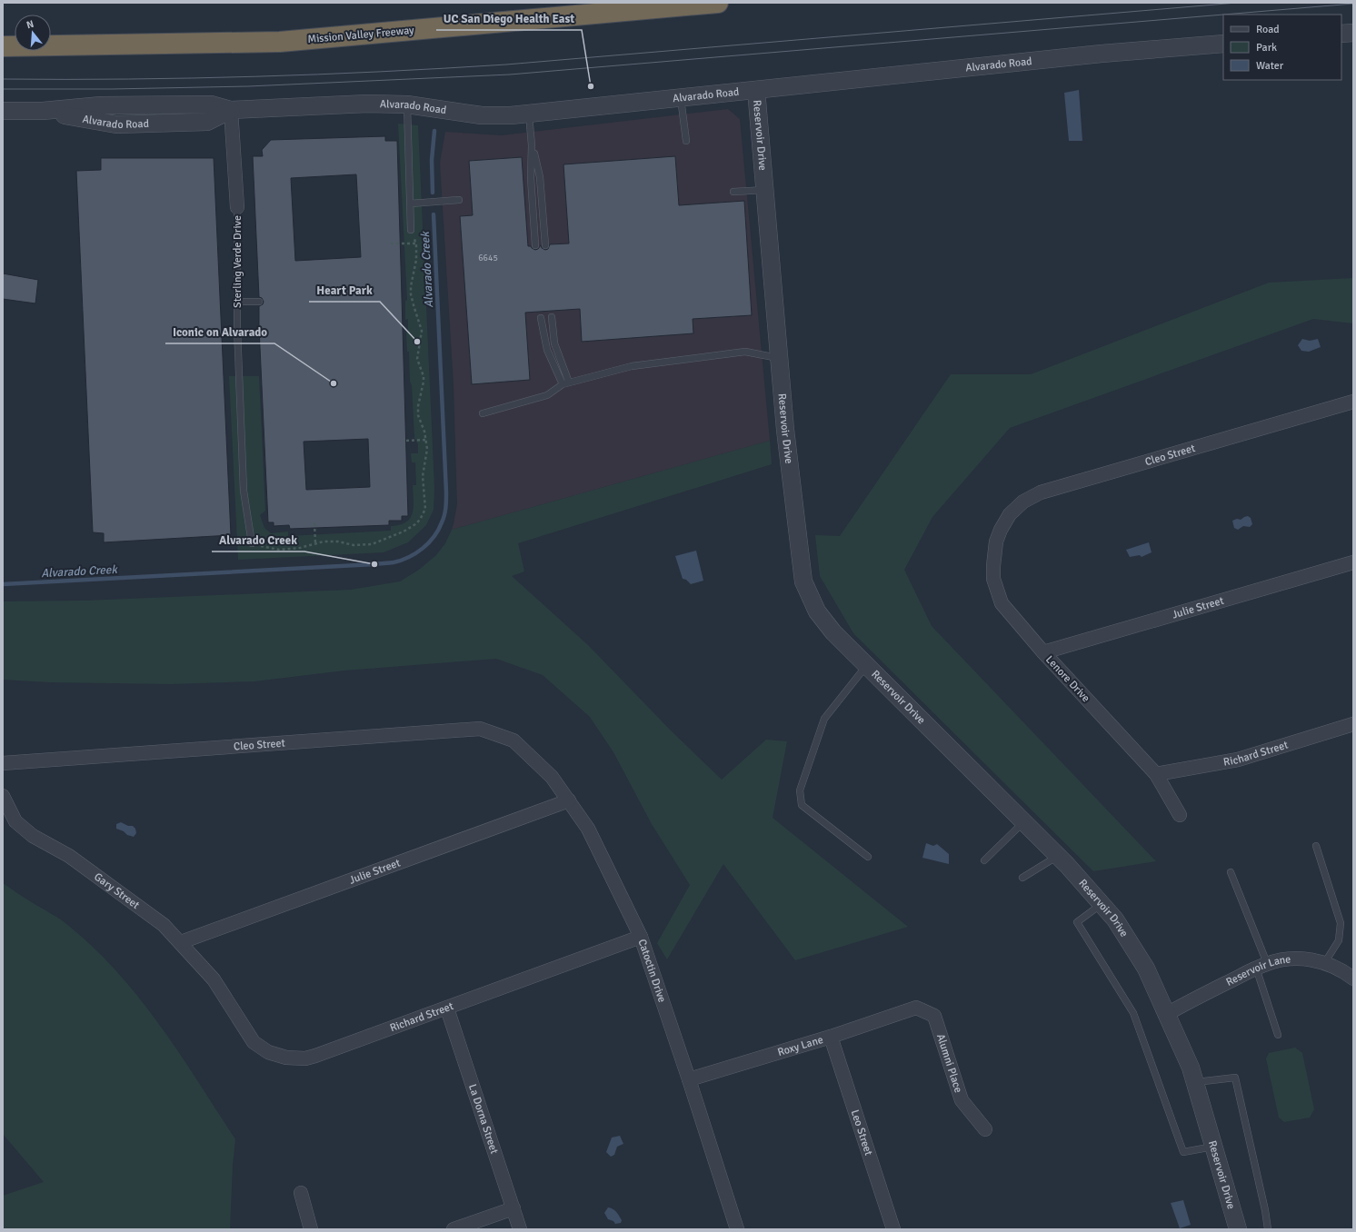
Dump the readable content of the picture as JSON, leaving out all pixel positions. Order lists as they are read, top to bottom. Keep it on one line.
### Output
{"streets":{"highway":["Mission Valley Freeway"],"street":["Alvarado Road","Reservoir Drive","Sterling Verde Drive","Cleo Street","Julie Street","Lenore Drive","Richard Street","Gary Street","Catoctin Drive","Reservoir Lane","Roxy Lane","Alumni Place","La Dorna Street","Leo Street"]},"crossings":[["Alvarado Road","Reservoir Drive"],["Alvarado Road","Sterling Verde Drive"],["Reservoir Drive","Reservoir Lane"],["Cleo Street","Lenore Drive"],["Cleo Street","Catoctin Drive"],["Julie Street","Lenore Drive"],["Julie Street","Gary Street"],["Julie Street","Catoctin Drive"],["Lenore Drive","Richard Street"],["Richard Street","Gary Street"],["Richard Street","Catoctin Drive"],["Richard Street","La Dorna Street"],["Catoctin Drive","Roxy Lane"],["Roxy Lane","Alumni Place"],["Roxy Lane","Leo Street"]],"water":["Alvarado Creek"],"places":["UC San Diego Health East","Heart Park","Iconic on Alvarado","Alvarado Creek"],"house_numbers":["6645"],"legend":["Road","Park","Water"],"north":"top"}
